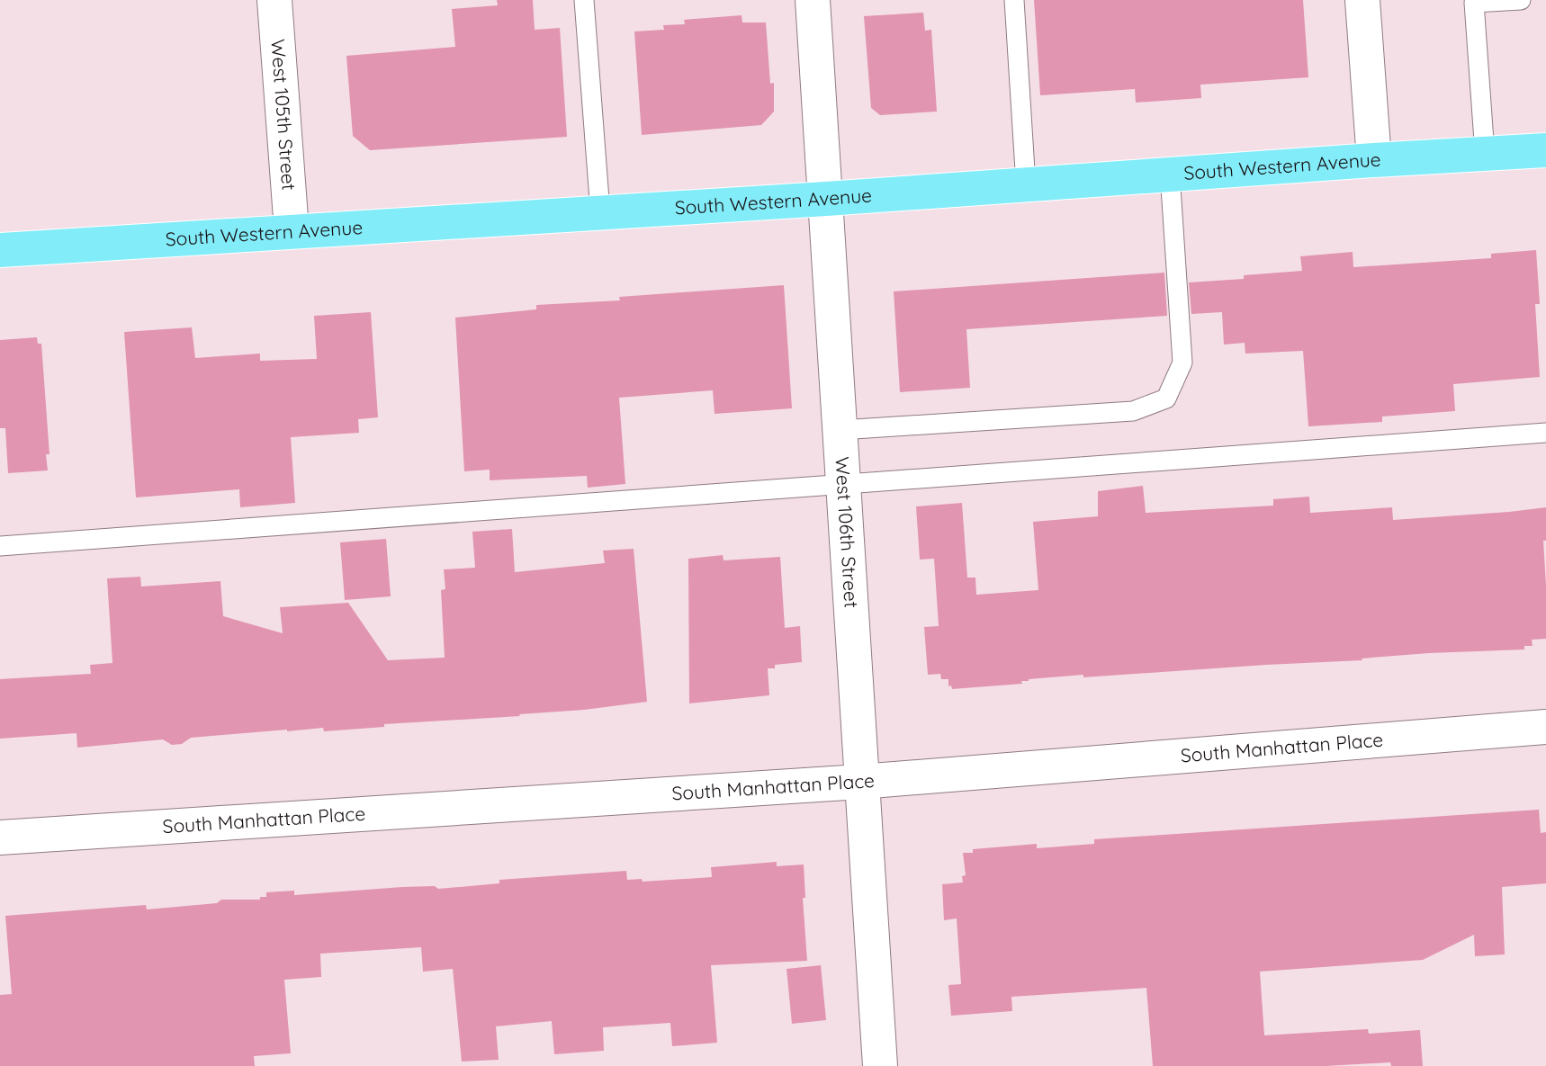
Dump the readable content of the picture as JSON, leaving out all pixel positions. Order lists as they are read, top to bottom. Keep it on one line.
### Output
{"streets":{"main road":["South Western Avenue"],"street":["West 105th Street","West 106th Street","South Manhattan Place"]},"crossings":[["West 105th Street","South Western Avenue"],["South Western Avenue","West 106th Street"],["West 106th Street","South Manhattan Place"]]}
